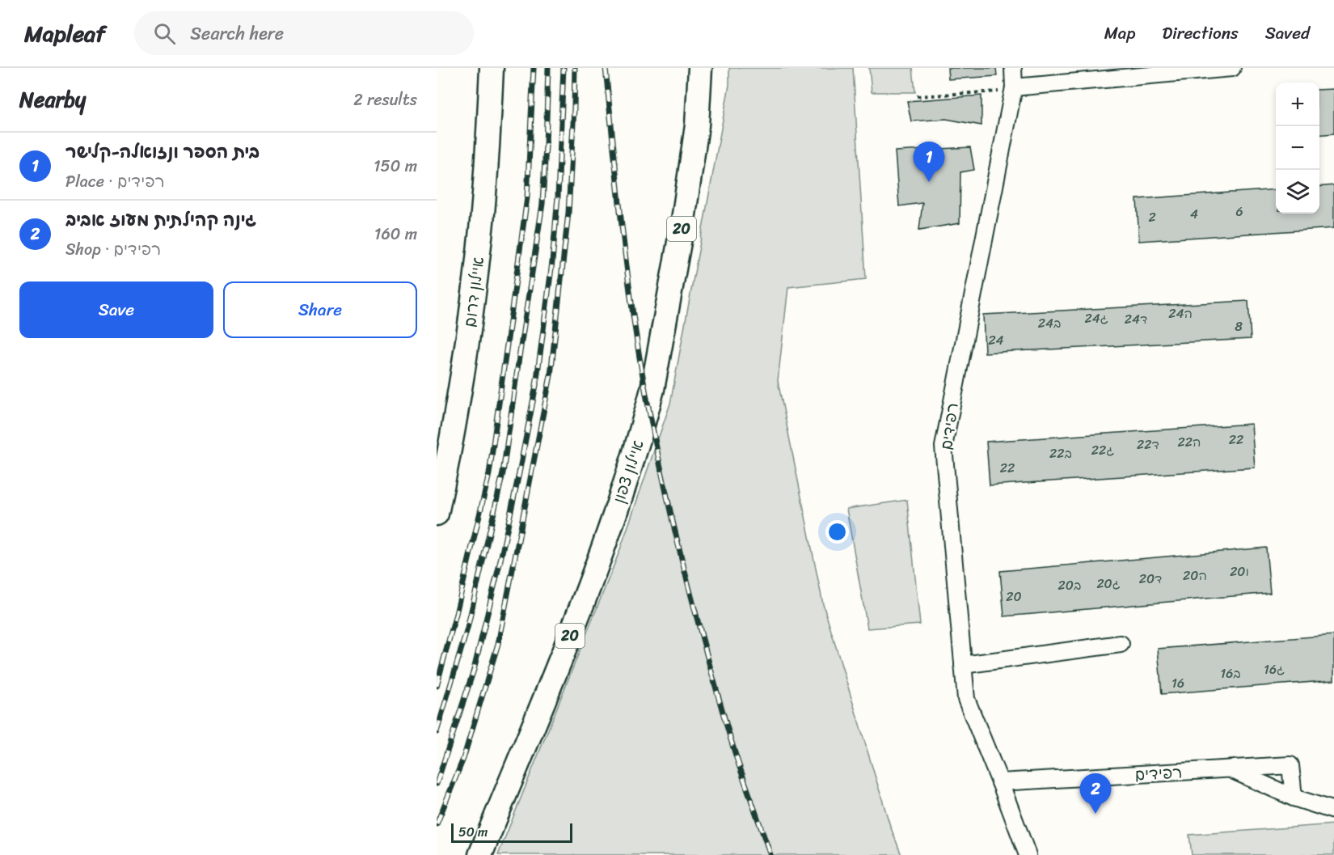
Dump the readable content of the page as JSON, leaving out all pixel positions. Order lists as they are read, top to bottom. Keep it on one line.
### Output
{"streets":{"highway":["20","איילון דרום","איילון צפון"],"street":["רפידים"]},"house_numbers":["6","4","2","24ה","24ג","24ד","24ב","8","24","22","22ה","22ד","22ג","22ב","22","20ו","20ה","20ד","20ג","20ב","20","16ג","16ב","16"],"scale_bar":"50 m","page":{"header":"Mapleaf","search":"Search here","nav":["Map","Directions","Saved"],"heading":["Nearby","2 results"],"map_buttons":["+","−"],"list":[{"mark":"1","name":"בית הספר ונזואלה-קלישר","note":"Place · רפידים","value":"150 m"},{"mark":"2","name":"גינה קהילתית מעוז אביב","note":"Shop · רפידים","value":"160 m"}],"pins":["1","2"],"buttons":["Save","Share"],"scale":"50 m"}}
